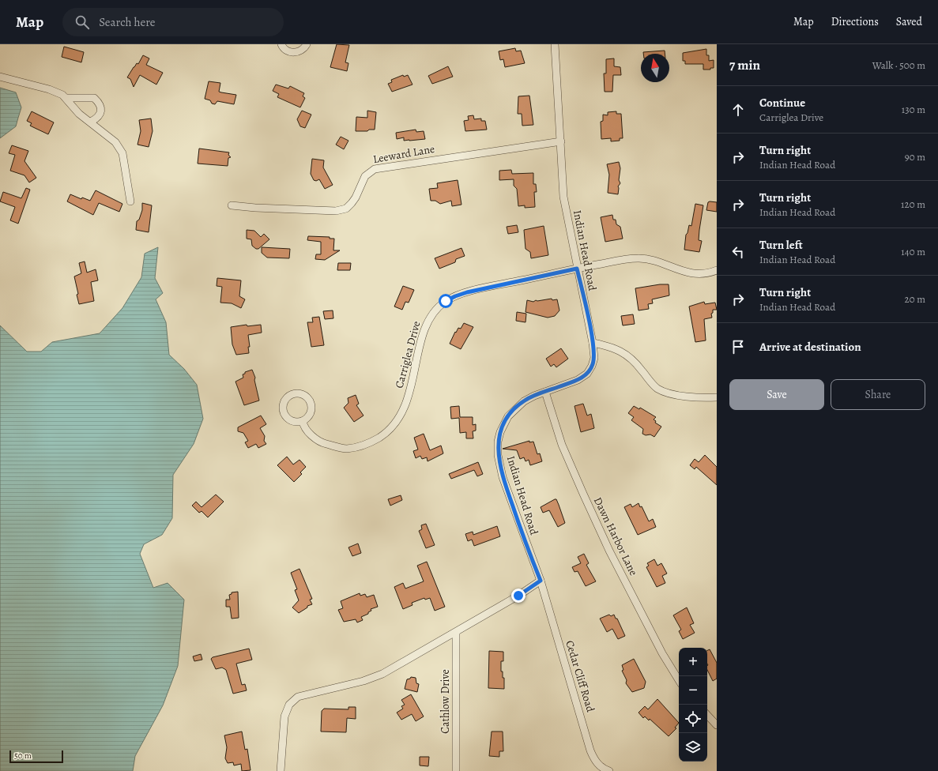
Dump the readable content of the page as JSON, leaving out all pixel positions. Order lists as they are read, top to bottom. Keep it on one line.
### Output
{"streets":{"street":["Leeward Lane","Indian Head Road","Carriglea Drive","Dawn Harbor Lane","Cedar Cliff Road","Cathlow Drive"]},"crossings":[["Leeward Lane","Indian Head Road"],["Indian Head Road","Carriglea Drive"],["Indian Head Road","Dawn Harbor Lane"],["Indian Head Road","Cedar Cliff Road"]],"scale_bar":"50 m","north":"top","page":{"header":"Map","search":"Search here","nav":["Map","Directions","Saved"],"heading":["7 min","Walk · 500 m"],"list":[["Continue","Carriglea Drive","130 m"],["Turn right","Indian Head Road","90 m"],["Turn right","Indian Head Road","120 m"],["Turn left","Indian Head Road","140 m"],["Turn right","Indian Head Road","20 m"],"Arrive at destination"],"buttons":["Save","Share"],"map_buttons":["+","−"],"scale":"50 m"}}
